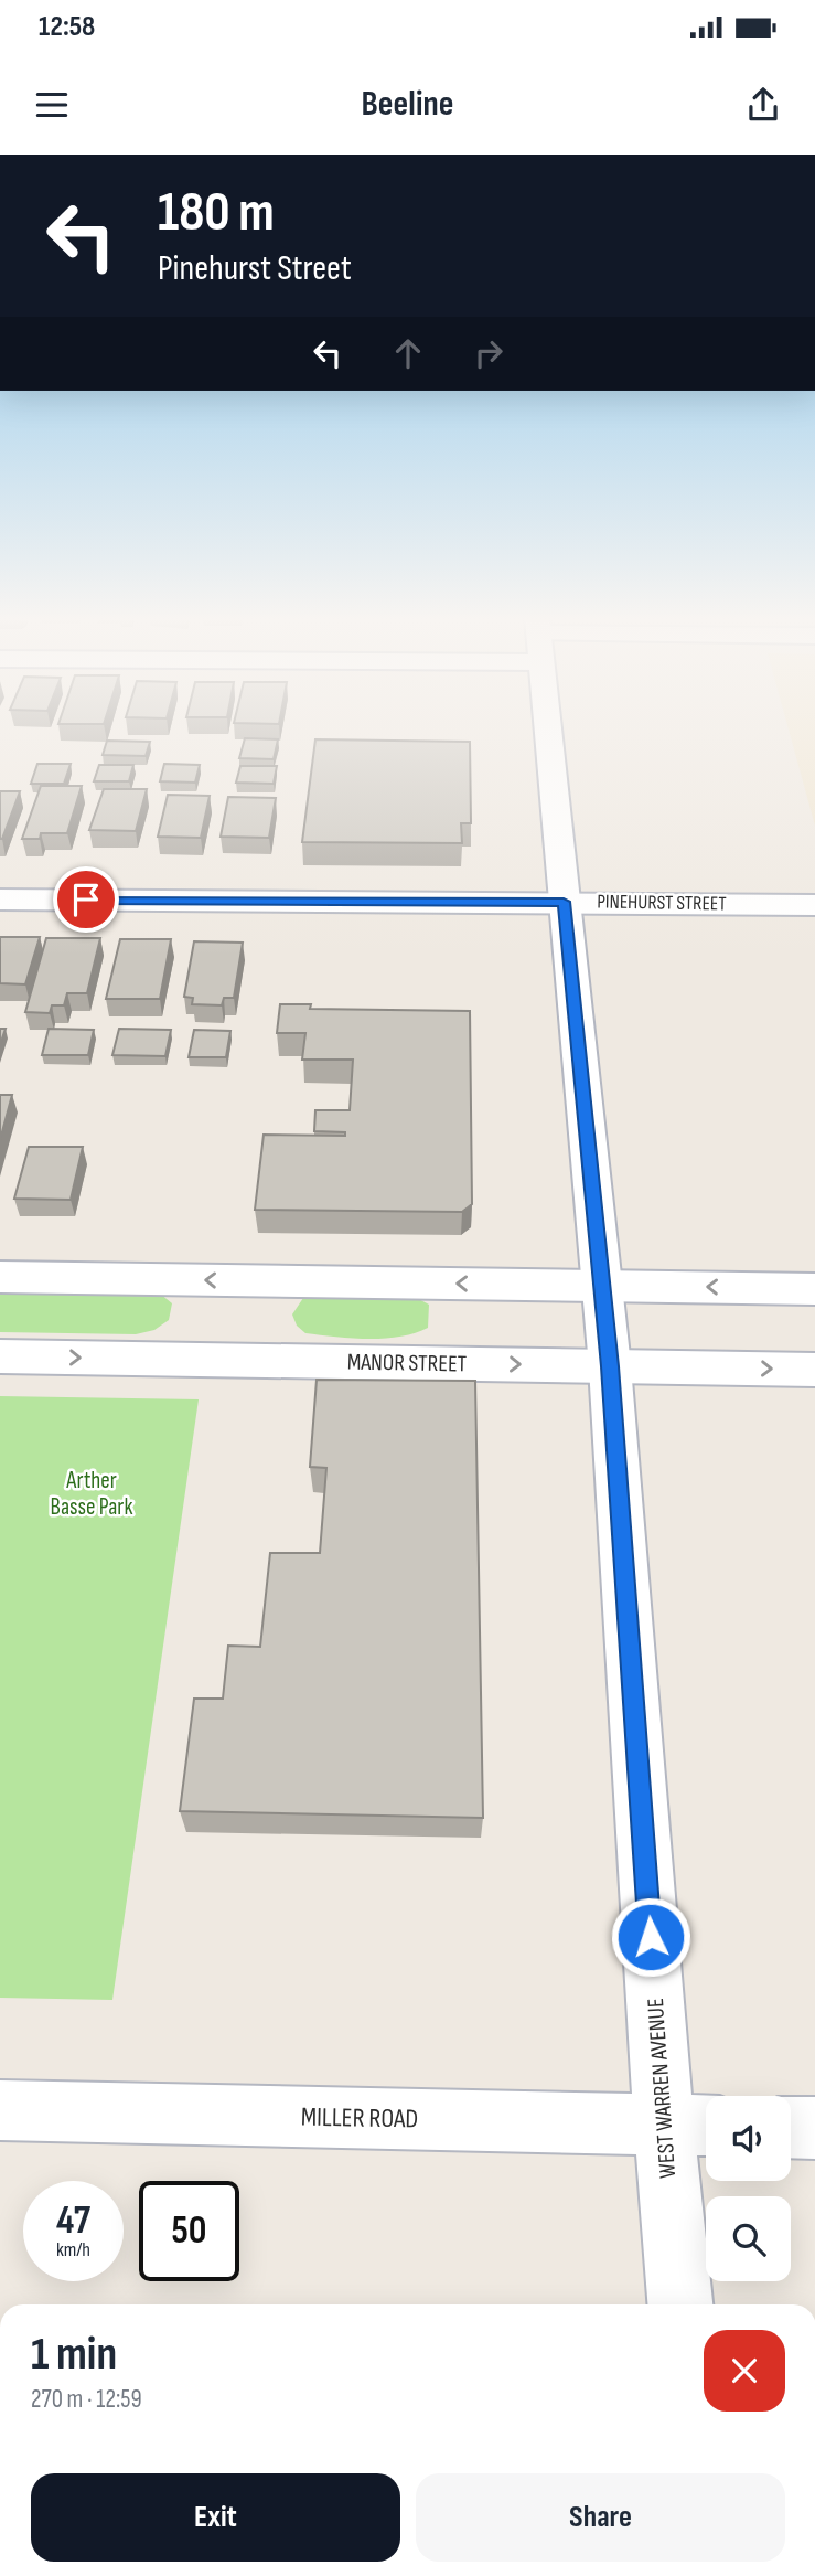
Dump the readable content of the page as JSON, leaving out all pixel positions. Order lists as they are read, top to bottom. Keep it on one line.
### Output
{"streets":{"street":["PINEHURST STREET","MANOR STREET","WEST WARREN AVENUE","MILLER ROAD"]},"crossings":[["PINEHURST STREET","WEST WARREN AVENUE"],["MANOR STREET","WEST WARREN AVENUE"],["WEST WARREN AVENUE","MILLER ROAD"]],"parks":["Arther Basse Park"],"page":{"status":"12:58","header":"Beeline","turn":["180 m","Pinehurst Street"],"speed":"47 km/h","limit":"50","heading":["1 min","270 m · 12:59"],"buttons":["Exit","Share"]}}
